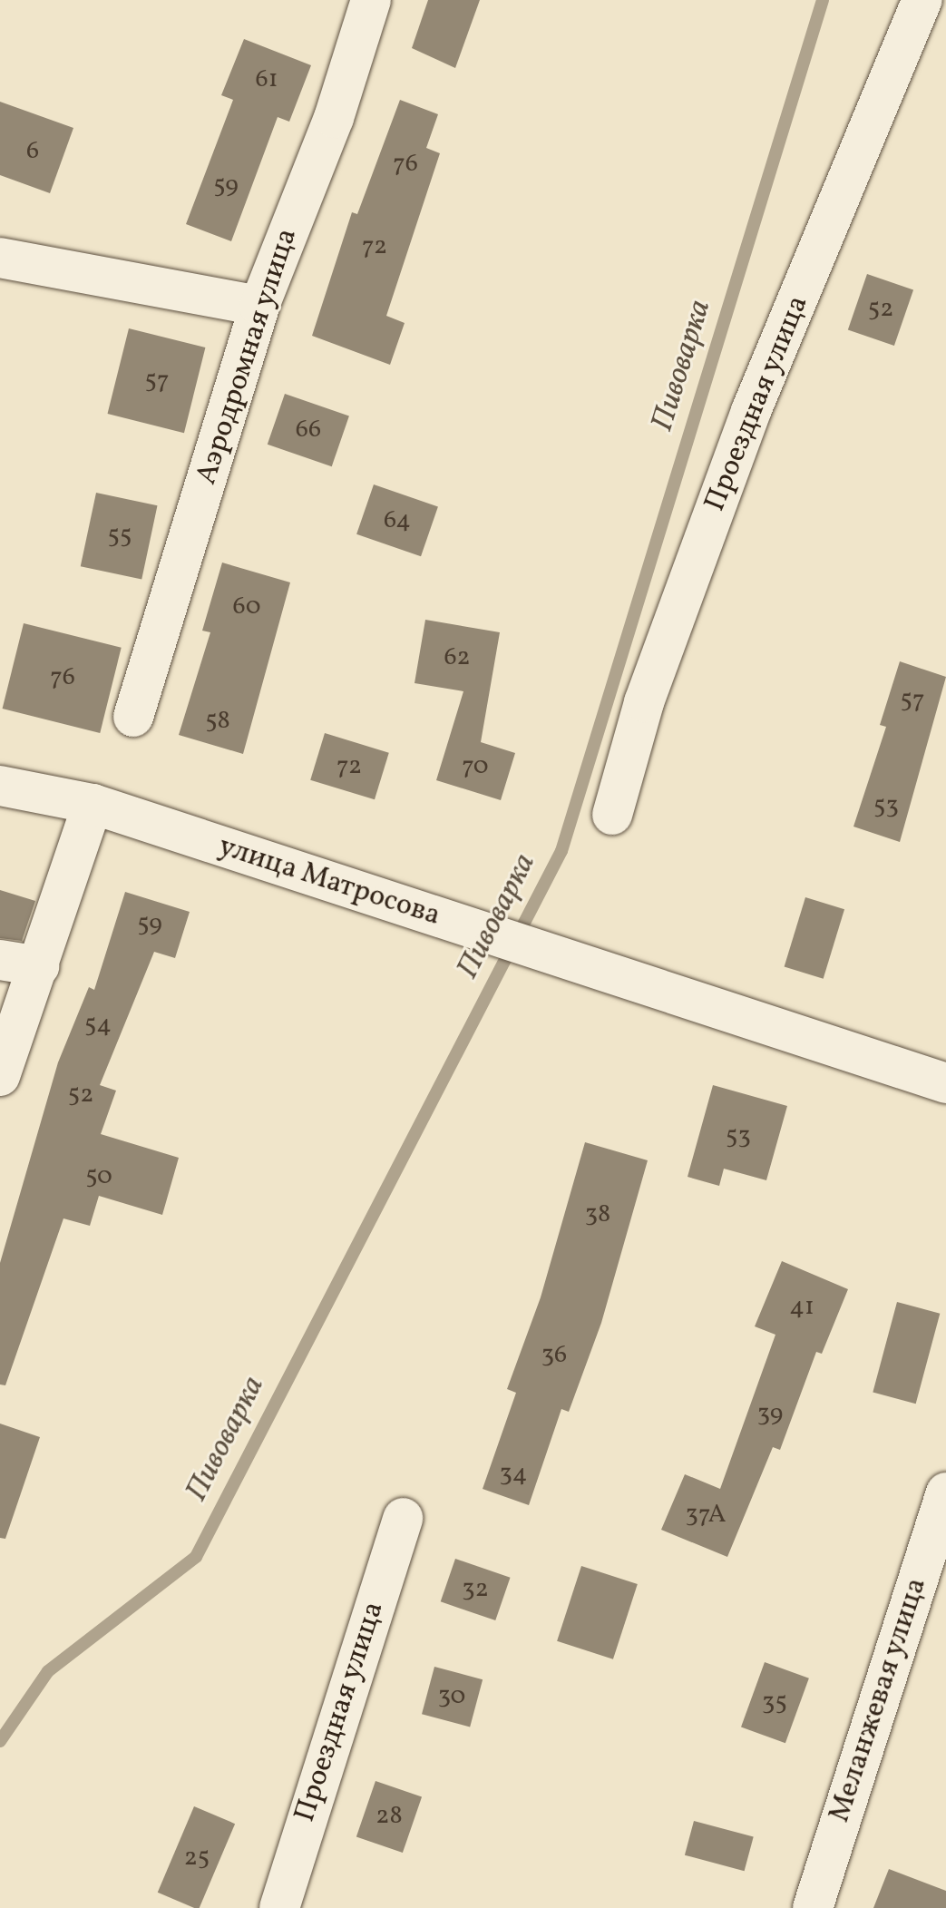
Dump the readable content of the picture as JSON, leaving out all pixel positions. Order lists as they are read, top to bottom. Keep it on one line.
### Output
{"streets":{"street":["Аэродромная улица","Проездная улица","улица Матросова","Меланжевая улица"]},"water":["Пивоварка"],"house_numbers":["61","6","76","59","72","52","57","66","64","55","60","62","76","57","58","72","70","53","59","54","52","53","50","38","41","36","39","34","37А","32","30","35","28","25"]}
